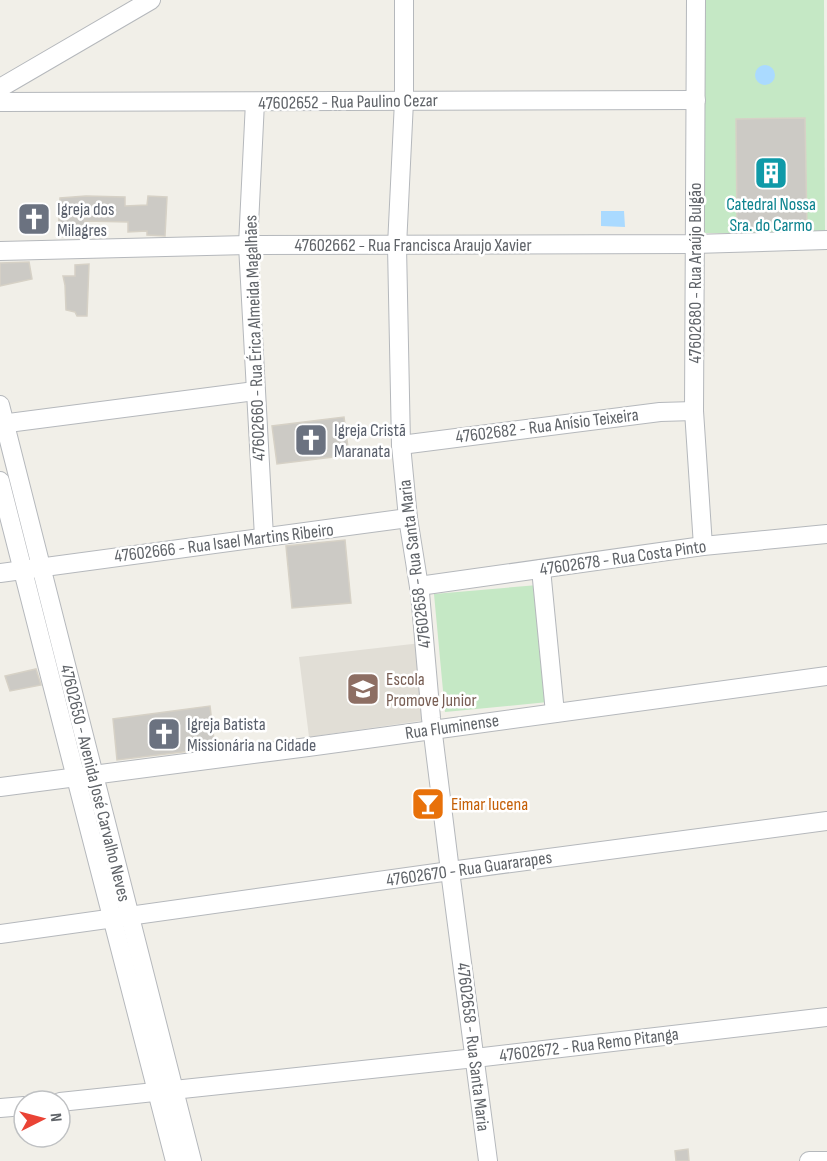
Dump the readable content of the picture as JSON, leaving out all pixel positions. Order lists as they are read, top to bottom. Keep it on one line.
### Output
{"streets":{"street":["47602652 - Rua Paulino Cezar","47602662 - Rua Francisca Araujo Xavier","47602680 - Rua Araújo Bulgão","47602660 - Rua Érica Almeida Magalhães","47602682 - Rua Anísio Teixeira","47602666 - Rua Isael Martins Ribeiro","47602678 - Rua Costa Pinto","47602658 - Rua Santa Maria","Rua Fluminense","47602650 - Avenida José Carvalho Neves","47602670 - Rua Guararapes","47602672 - Rua Remo Pitanga"]},"crossings":[["47602652 - Rua Paulino Cezar","47602680 - Rua Araújo Bulgão"],["47602652 - Rua Paulino Cezar","47602660 - Rua Érica Almeida Magalhães"],["47602652 - Rua Paulino Cezar","47602658 - Rua Santa Maria"],["47602662 - Rua Francisca Araujo Xavier","47602680 - Rua Araújo Bulgão"],["47602662 - Rua Francisca Araujo Xavier","47602660 - Rua Érica Almeida Magalhães"],["47602662 - Rua Francisca Araujo Xavier","47602658 - Rua Santa Maria"],["47602680 - Rua Araújo Bulgão","47602682 - Rua Anísio Teixeira"],["47602680 - Rua Araújo Bulgão","47602678 - Rua Costa Pinto"],["47602660 - Rua Érica Almeida Magalhães","47602666 - Rua Isael Martins Ribeiro"],["47602682 - Rua Anísio Teixeira","47602658 - Rua Santa Maria"],["47602666 - Rua Isael Martins Ribeiro","47602658 - Rua Santa Maria"],["47602666 - Rua Isael Martins Ribeiro","47602650 - Avenida José Carvalho Neves"],["47602678 - Rua Costa Pinto","47602658 - Rua Santa Maria"],["47602658 - Rua Santa Maria","Rua Fluminense"],["47602658 - Rua Santa Maria","47602670 - Rua Guararapes"],["47602658 - Rua Santa Maria","47602672 - Rua Remo Pitanga"],["Rua Fluminense","47602650 - Avenida José Carvalho Neves"],["47602650 - Avenida José Carvalho Neves","47602670 - Rua Guararapes"],["47602650 - Avenida José Carvalho Neves","47602672 - Rua Remo Pitanga"]],"places":{"building":["Catedral Nossa Sra. do Carmo"],"church":["Igreja dos Milagres","Igreja Cristã Maranata","Igreja Batista Missionária na Cidade"],"school or university":["Escola Promove Junior"],"bar":["Eimar lucena"]},"north":"right"}
